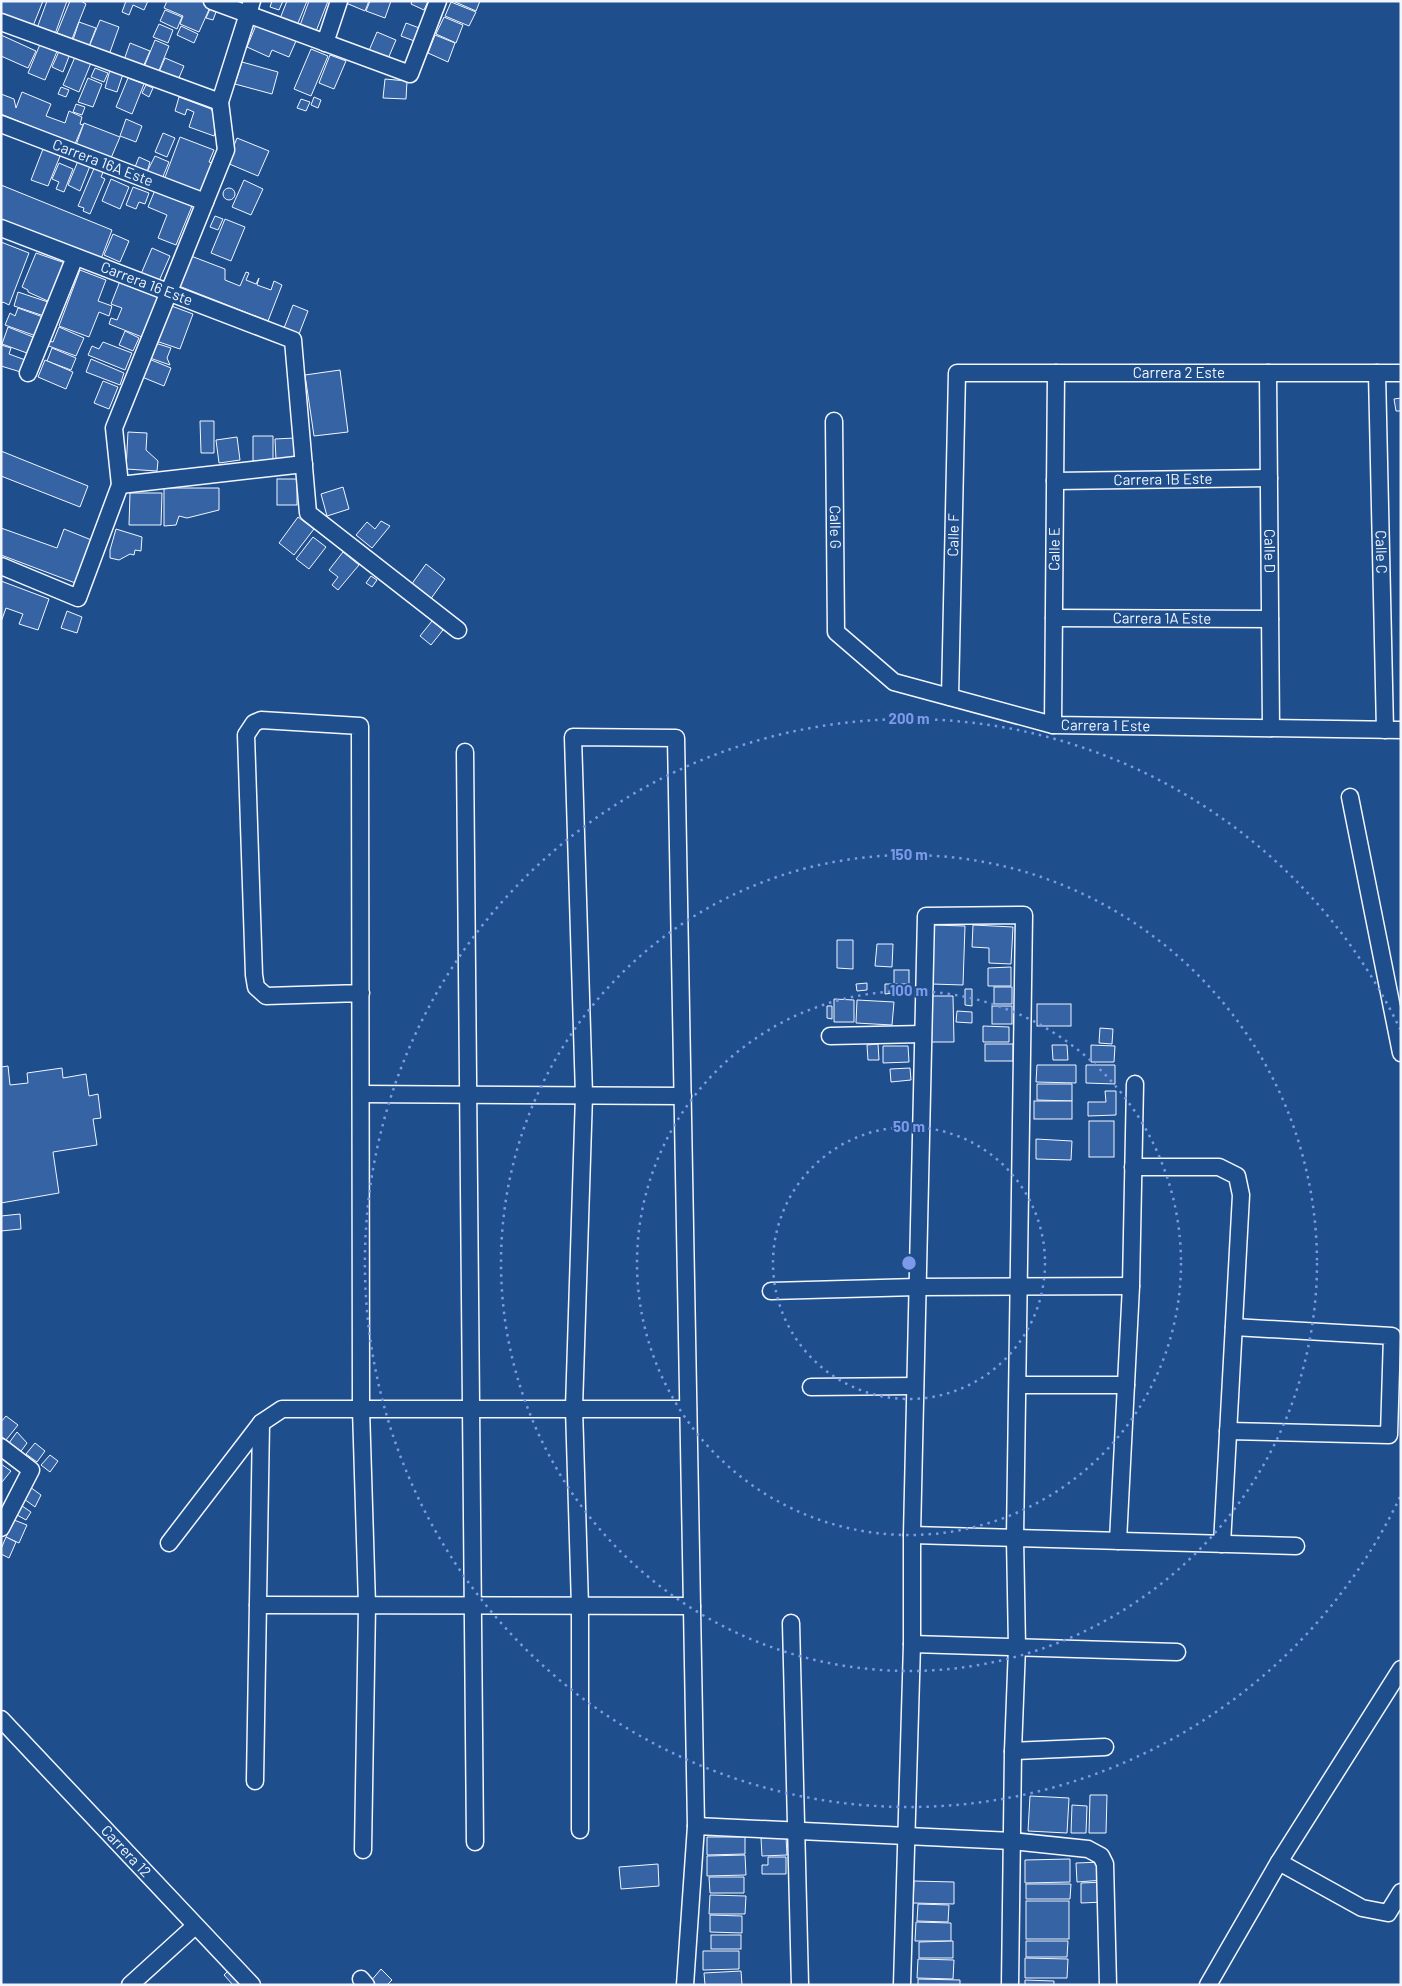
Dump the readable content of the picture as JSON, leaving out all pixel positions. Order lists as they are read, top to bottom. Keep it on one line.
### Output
{"streets":{"street":["Carrera 16A Este","Carrera 16 Este","Carrera 2 Este","Carrera 1B Este","Calle G","Calle F","Calle E","Calle D","Calle C","Carrera 1A Este","Carrera 1 Este","Carrera 12"]},"crossings":[["Carrera 2 Este","Calle F"],["Carrera 2 Este","Calle E"],["Carrera 2 Este","Calle D"],["Carrera 2 Este","Calle C"],["Carrera 1B Este","Calle E"],["Carrera 1B Este","Calle D"],["Calle G","Carrera 1 Este"],["Calle F","Carrera 1 Este"],["Calle E","Carrera 1A Este"],["Calle E","Carrera 1 Este"],["Calle D","Carrera 1A Este"],["Calle D","Carrera 1 Este"],["Calle C","Carrera 1 Este"]],"rings":["200 m","150 m","100 m","50 m"]}
